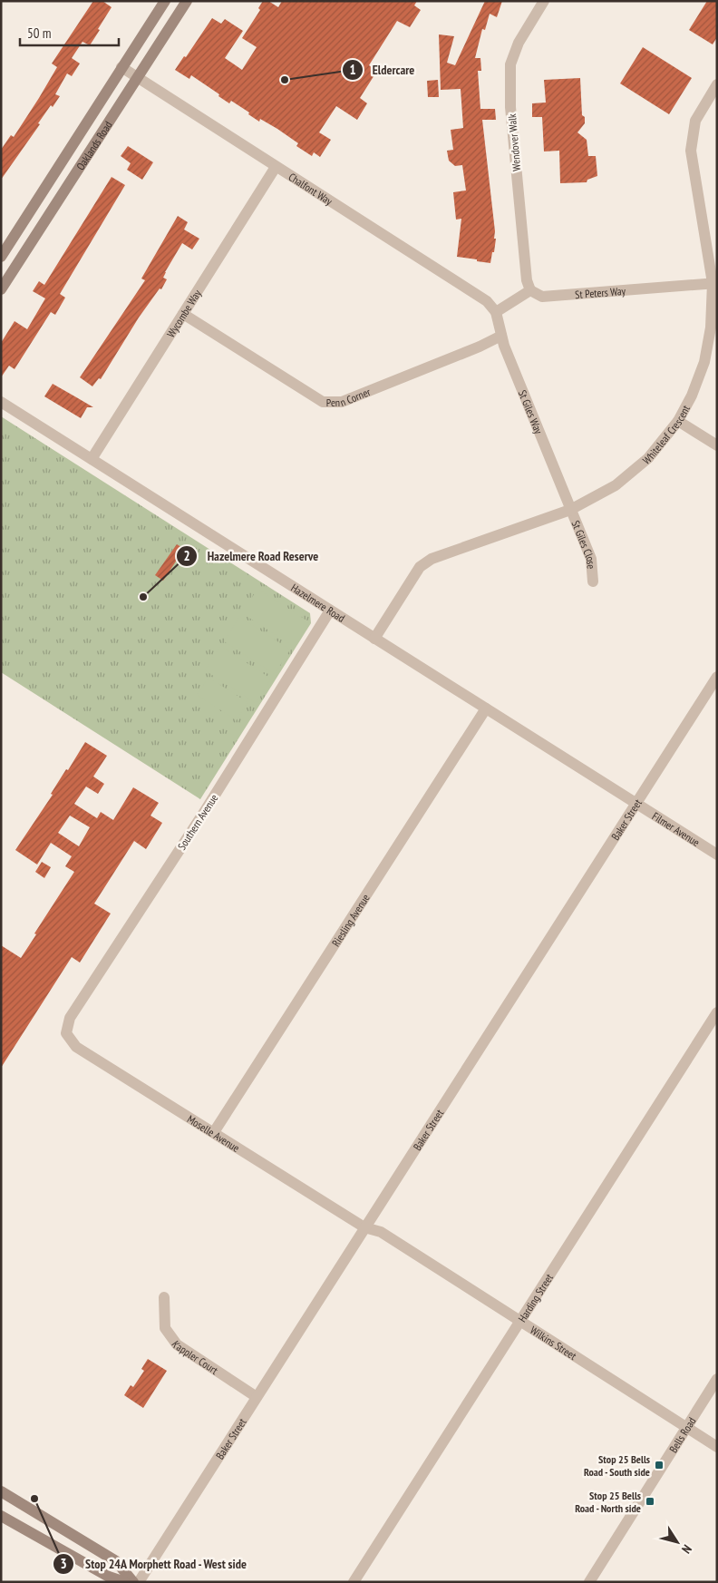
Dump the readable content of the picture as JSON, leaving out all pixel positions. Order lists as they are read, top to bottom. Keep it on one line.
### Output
{"streets":{"main road":["Oaklands Road"],"street":["Wendover Walk","Chalfont Way","St Peters Way","Wycombe Way","Penn Corner","St Giles Way","Whiteleaf Crescent","St Giles Close","Hazelmere Road","Baker Street","Southern Avenue","Filmer Avenue","Riesling Avenue","Moselle Avenue","Harding Street","Wilkins Street","Kappler Court","Bells Road"]},"crossings":[["Wendover Walk","St Peters Way"],["Oaklands Road","Chalfont Way"],["Chalfont Way","Wycombe Way"],["Chalfont Way","St Giles Way"],["St Peters Way","Whiteleaf Crescent"],["Wycombe Way","Penn Corner"],["Wycombe Way","Hazelmere Road"],["Penn Corner","St Giles Way"],["St Giles Way","Whiteleaf Crescent"],["St Giles Way","St Giles Close"],["Whiteleaf Crescent","St Giles Close"],["Whiteleaf Crescent","Hazelmere Road"],["Hazelmere Road","Baker Street"],["Hazelmere Road","Southern Avenue"],["Hazelmere Road","Filmer Avenue"],["Hazelmere Road","Riesling Avenue"],["Baker Street","Filmer Avenue"],["Baker Street","Moselle Avenue"],["Baker Street","Wilkins Street"],["Baker Street","Kappler Court"],["Southern Avenue","Moselle Avenue"],["Riesling Avenue","Moselle Avenue"],["Moselle Avenue","Wilkins Street"],["Harding Street","Wilkins Street"],["Wilkins Street","Bells Road"]],"places":{"other":["Eldercare","Hazelmere Road Reserve","Stop 24A Morphett Road - West side"],"transit":["Stop 25 Bells Road - South side","Stop 25 Bells Road - North side"]},"scale_bar":"50 m","north":"bottom right"}
